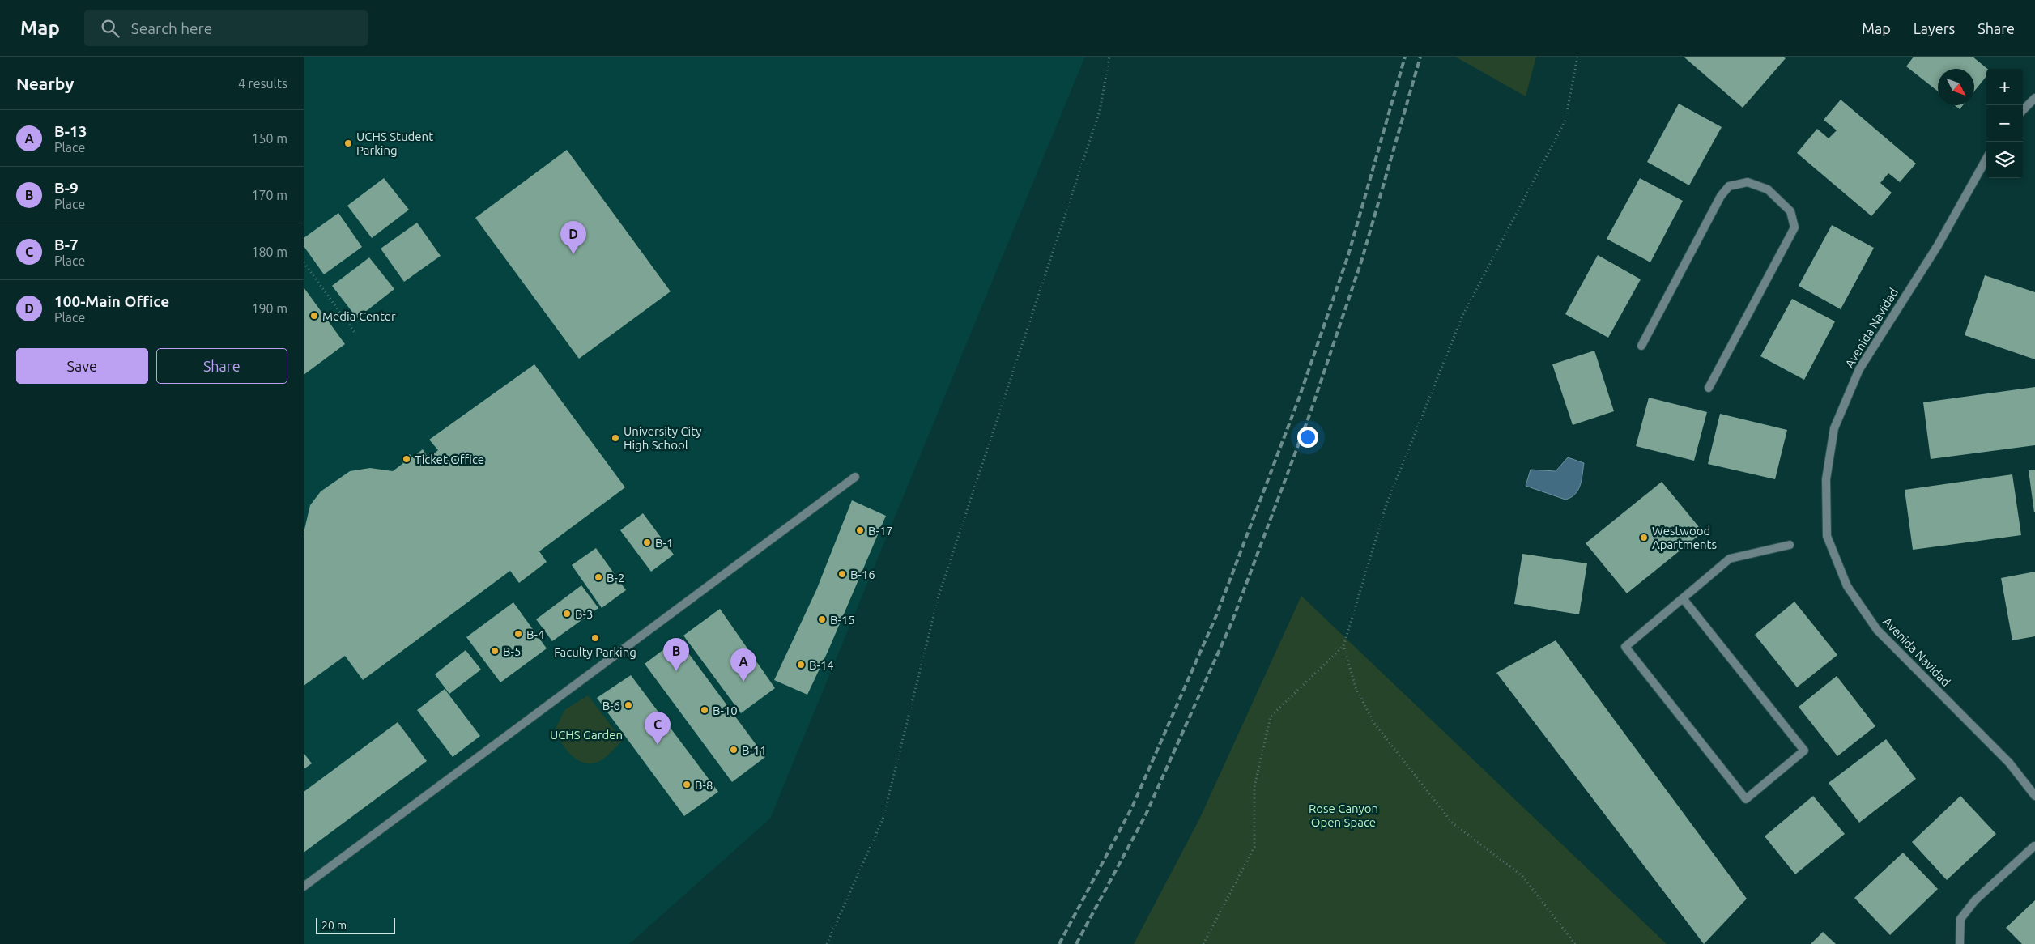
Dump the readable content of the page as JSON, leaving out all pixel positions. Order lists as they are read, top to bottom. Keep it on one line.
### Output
{"streets":{"street":["Avenida Navidad"]},"parks":["UCHS Garden","Rose Canyon Open Space"],"places":["UCHS Student Parking","Media Center","University City High School","Ticket Office","B-17","Westwood Apartments","B-1","B-16","B-2","B-3","B-15","B-4","Faculty Parking","B-5","B-14","B-6","B-10","B-11","B-8"],"scale_bar":"20 m","north":"bottom right","page":{"header":"Map","search":"Search here","nav":["Map","Layers","Share"],"heading":["Nearby","4 results"],"map_buttons":["+","−"],"list":[{"mark":"A","name":"B-13","note":"Place","value":"150 m"},{"mark":"B","name":"B-9","note":"Place","value":"170 m"},{"mark":"C","name":"B-7","note":"Place","value":"180 m"},{"mark":"D","name":"100-Main Office","note":"Place","value":"190 m"}],"pins":["D","B","A","C"],"buttons":["Save","Share"],"scale":"20 m"}}
